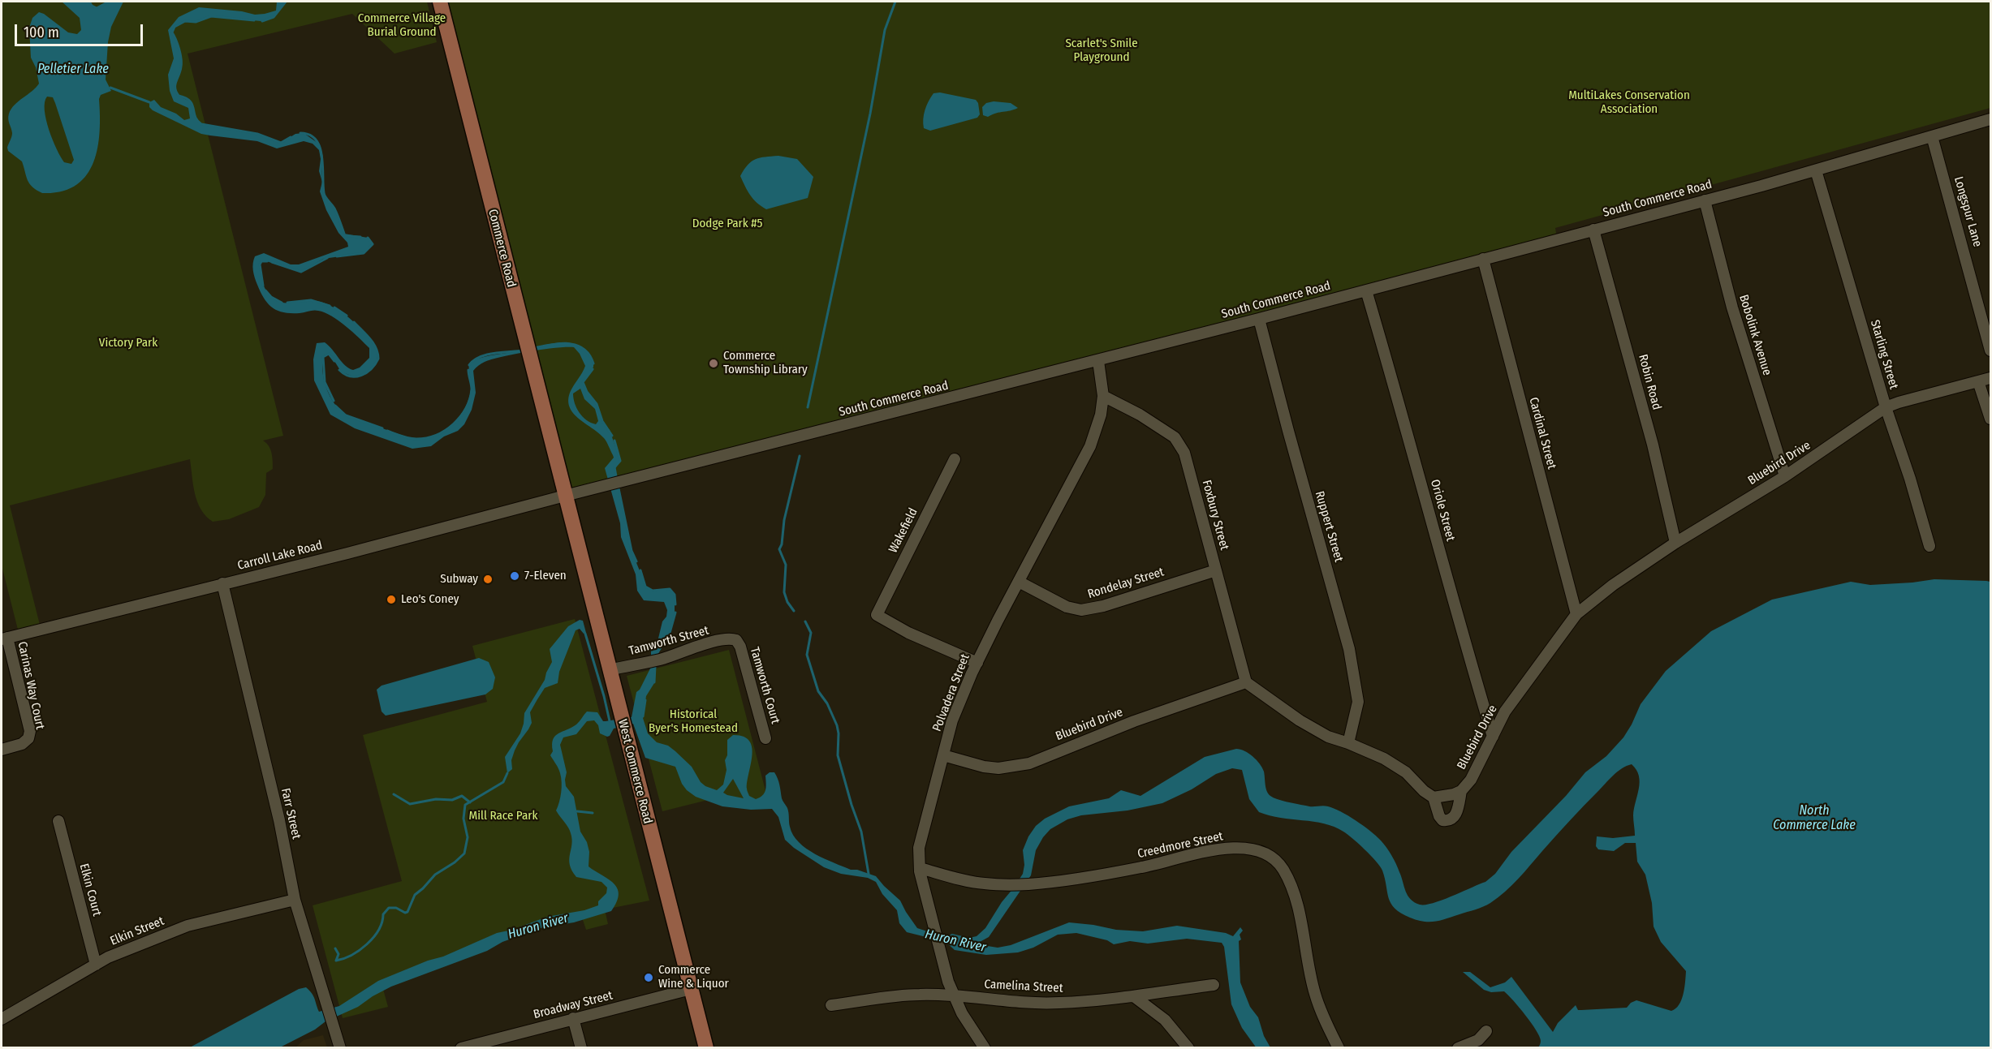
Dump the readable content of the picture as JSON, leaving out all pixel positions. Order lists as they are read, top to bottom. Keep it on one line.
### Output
{"streets":{"main road":["Commerce Road","West Commerce Road"],"street":["South Commerce Road","Longspur Lane","Bobolink Avenue","Starling Street","Robin Road","Cardinal Street","Bluebird Drive","Oriole Street","Foxbury Street","Ruppert Street","Wakefield","Carroll Lake Road","Rondelay Street","Tamworth Street","Carinas Way Court","Tamworth Court","Polvadera Street","Farr Street","Creedmore Street","Elkin Court","Elkin Street","Camelina Street","Broadway Street"]},"crossings":[["South Commerce Road","Longspur Lane"],["South Commerce Road","Commerce Road"],["South Commerce Road","Bobolink Avenue"],["South Commerce Road","Starling Street"],["South Commerce Road","Robin Road"],["South Commerce Road","Cardinal Street"],["South Commerce Road","Oriole Street"],["South Commerce Road","Ruppert Street"],["South Commerce Road","Carroll Lake Road"],["South Commerce Road","Polvadera Street"],["South Commerce Road","West Commerce Road"],["Commerce Road","Carroll Lake Road"],["Commerce Road","West Commerce Road"],["Bobolink Avenue","Bluebird Drive"],["Starling Street","Bluebird Drive"],["Robin Road","Bluebird Drive"],["Cardinal Street","Bluebird Drive"],["Bluebird Drive","Oriole Street"],["Bluebird Drive","Foxbury Street"],["Bluebird Drive","Polvadera Street"],["Foxbury Street","Rondelay Street"],["Foxbury Street","Polvadera Street"],["Wakefield","Polvadera Street"],["Carroll Lake Road","Carinas Way Court"],["Carroll Lake Road","West Commerce Road"],["Carroll Lake Road","Farr Street"],["Rondelay Street","Polvadera Street"],["Tamworth Street","Tamworth Court"],["Tamworth Street","West Commerce Road"],["Polvadera Street","Creedmore Street"],["Polvadera Street","Camelina Street"],["West Commerce Road","Broadway Street"],["Farr Street","Elkin Street"],["Elkin Court","Elkin Street"]],"water":["Pelletier Lake","North Commerce Lake","Huron River"],"parks":["Commerce Village Burial Ground","Scarlet's Smile Playground","MultiLakes Conservation Association","Dodge Park #5","Victory Park","Historical Byer's Homestead","Mill Race Park"],"places":["Commerce Township Library","7-Eleven","Subway","Leo's Coney","Commerce Wine & Liquor"],"scale_bar":"100 m"}
